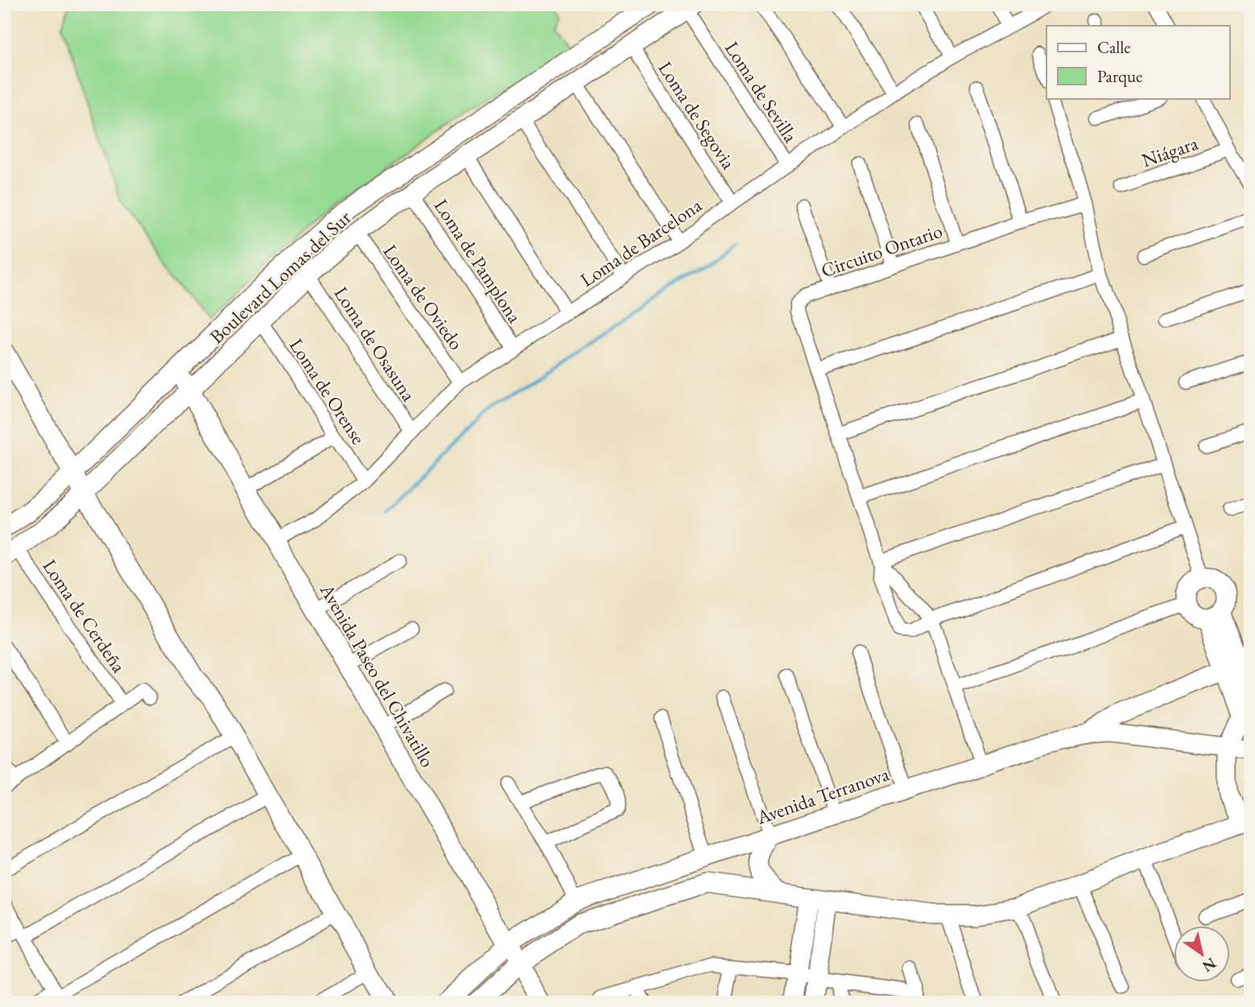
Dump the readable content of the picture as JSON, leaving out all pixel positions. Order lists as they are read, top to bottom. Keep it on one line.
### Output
{"streets":{"street":["Loma de Sevilla","Loma de Segovia","Niágara","Loma de Barcelona","Circuito Ontario","Loma de Pamplona","Boulevard Lomas del Sur","Loma de Oviedo","Loma de Osasuna","Loma de Orense","Loma de Cerdeña","Avenida Paseo del Chivatillo","Avenida Terranova"]},"crossings":[["Loma de Sevilla","Loma de Barcelona"],["Loma de Sevilla","Boulevard Lomas del Sur"],["Loma de Segovia","Loma de Barcelona"],["Loma de Segovia","Boulevard Lomas del Sur"],["Loma de Barcelona","Loma de Pamplona"],["Loma de Barcelona","Loma de Oviedo"],["Loma de Barcelona","Loma de Osasuna"],["Loma de Barcelona","Loma de Orense"],["Loma de Barcelona","Avenida Paseo del Chivatillo"],["Circuito Ontario","Avenida Terranova"],["Loma de Pamplona","Boulevard Lomas del Sur"],["Boulevard Lomas del Sur","Loma de Oviedo"],["Boulevard Lomas del Sur","Loma de Osasuna"],["Boulevard Lomas del Sur","Loma de Orense"],["Boulevard Lomas del Sur","Loma de Cerdeña"],["Boulevard Lomas del Sur","Avenida Paseo del Chivatillo"],["Avenida Paseo del Chivatillo","Avenida Terranova"]],"legend":["Calle","Parque"],"north":"bottom right"}
